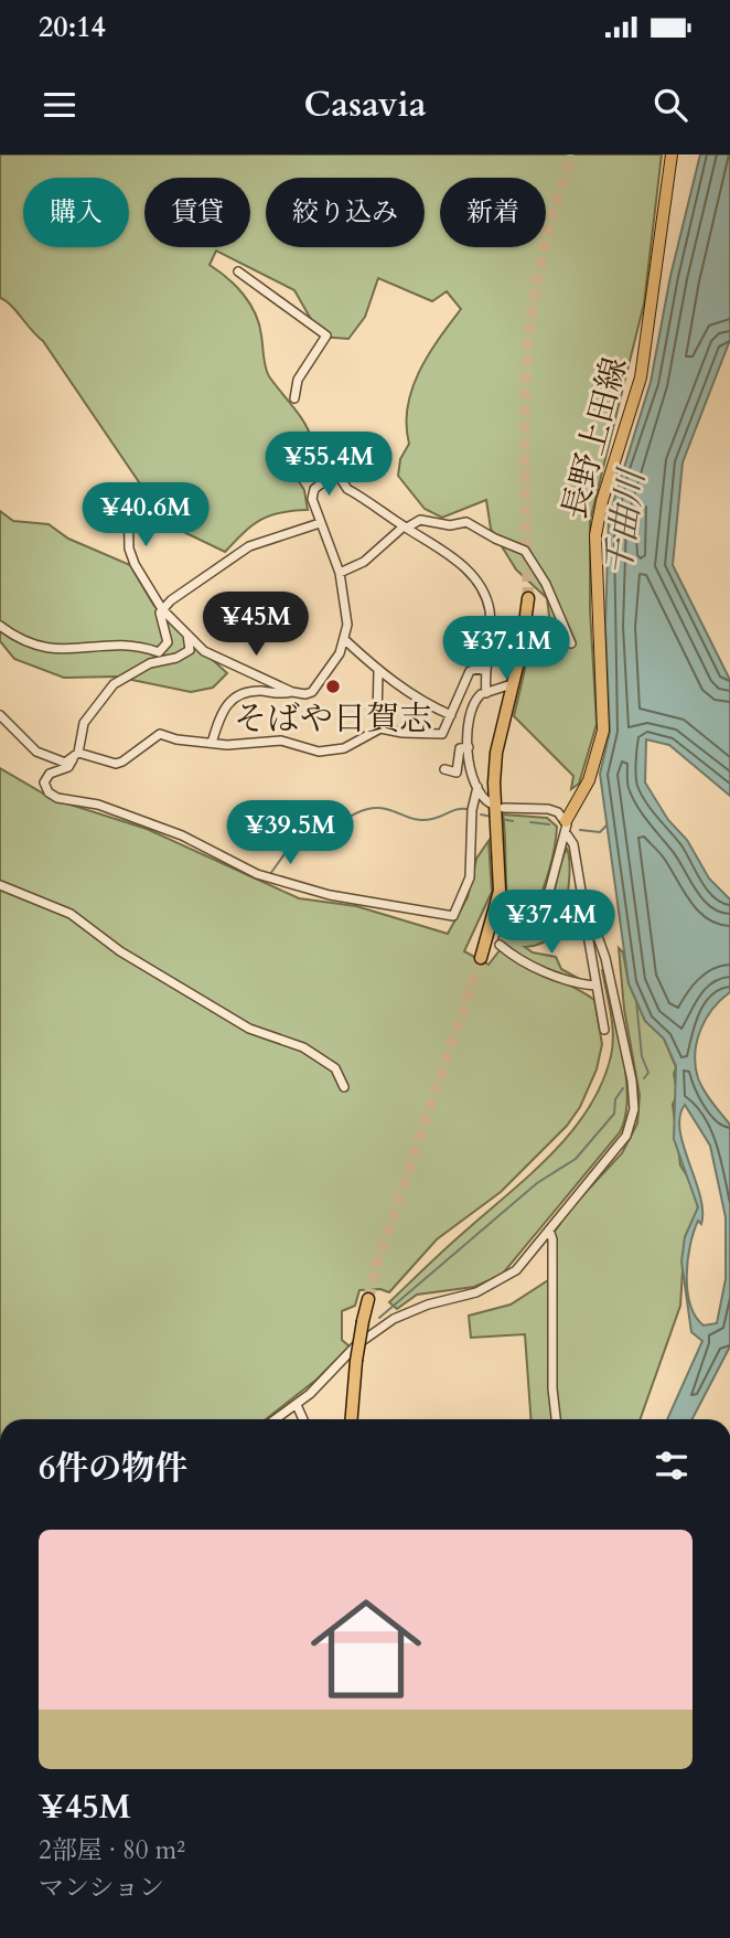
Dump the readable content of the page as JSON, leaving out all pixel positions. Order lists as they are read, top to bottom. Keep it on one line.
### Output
{"streets":{"main road":["長野上田線"]},"water":["千曲川"],"places":["そばや日賀志"],"page":{"status":"20:14","header":"Casavia","chip":["購入","賃貸","絞り込み","新着"],"price":["¥55.4M","¥40.6M","¥45M","¥37.1M","¥39.5M","¥37.4M"],"heading":"6件の物件","list":[{"name":"¥45M","note":"2部屋 · 80 m² · マンション"}]}}
